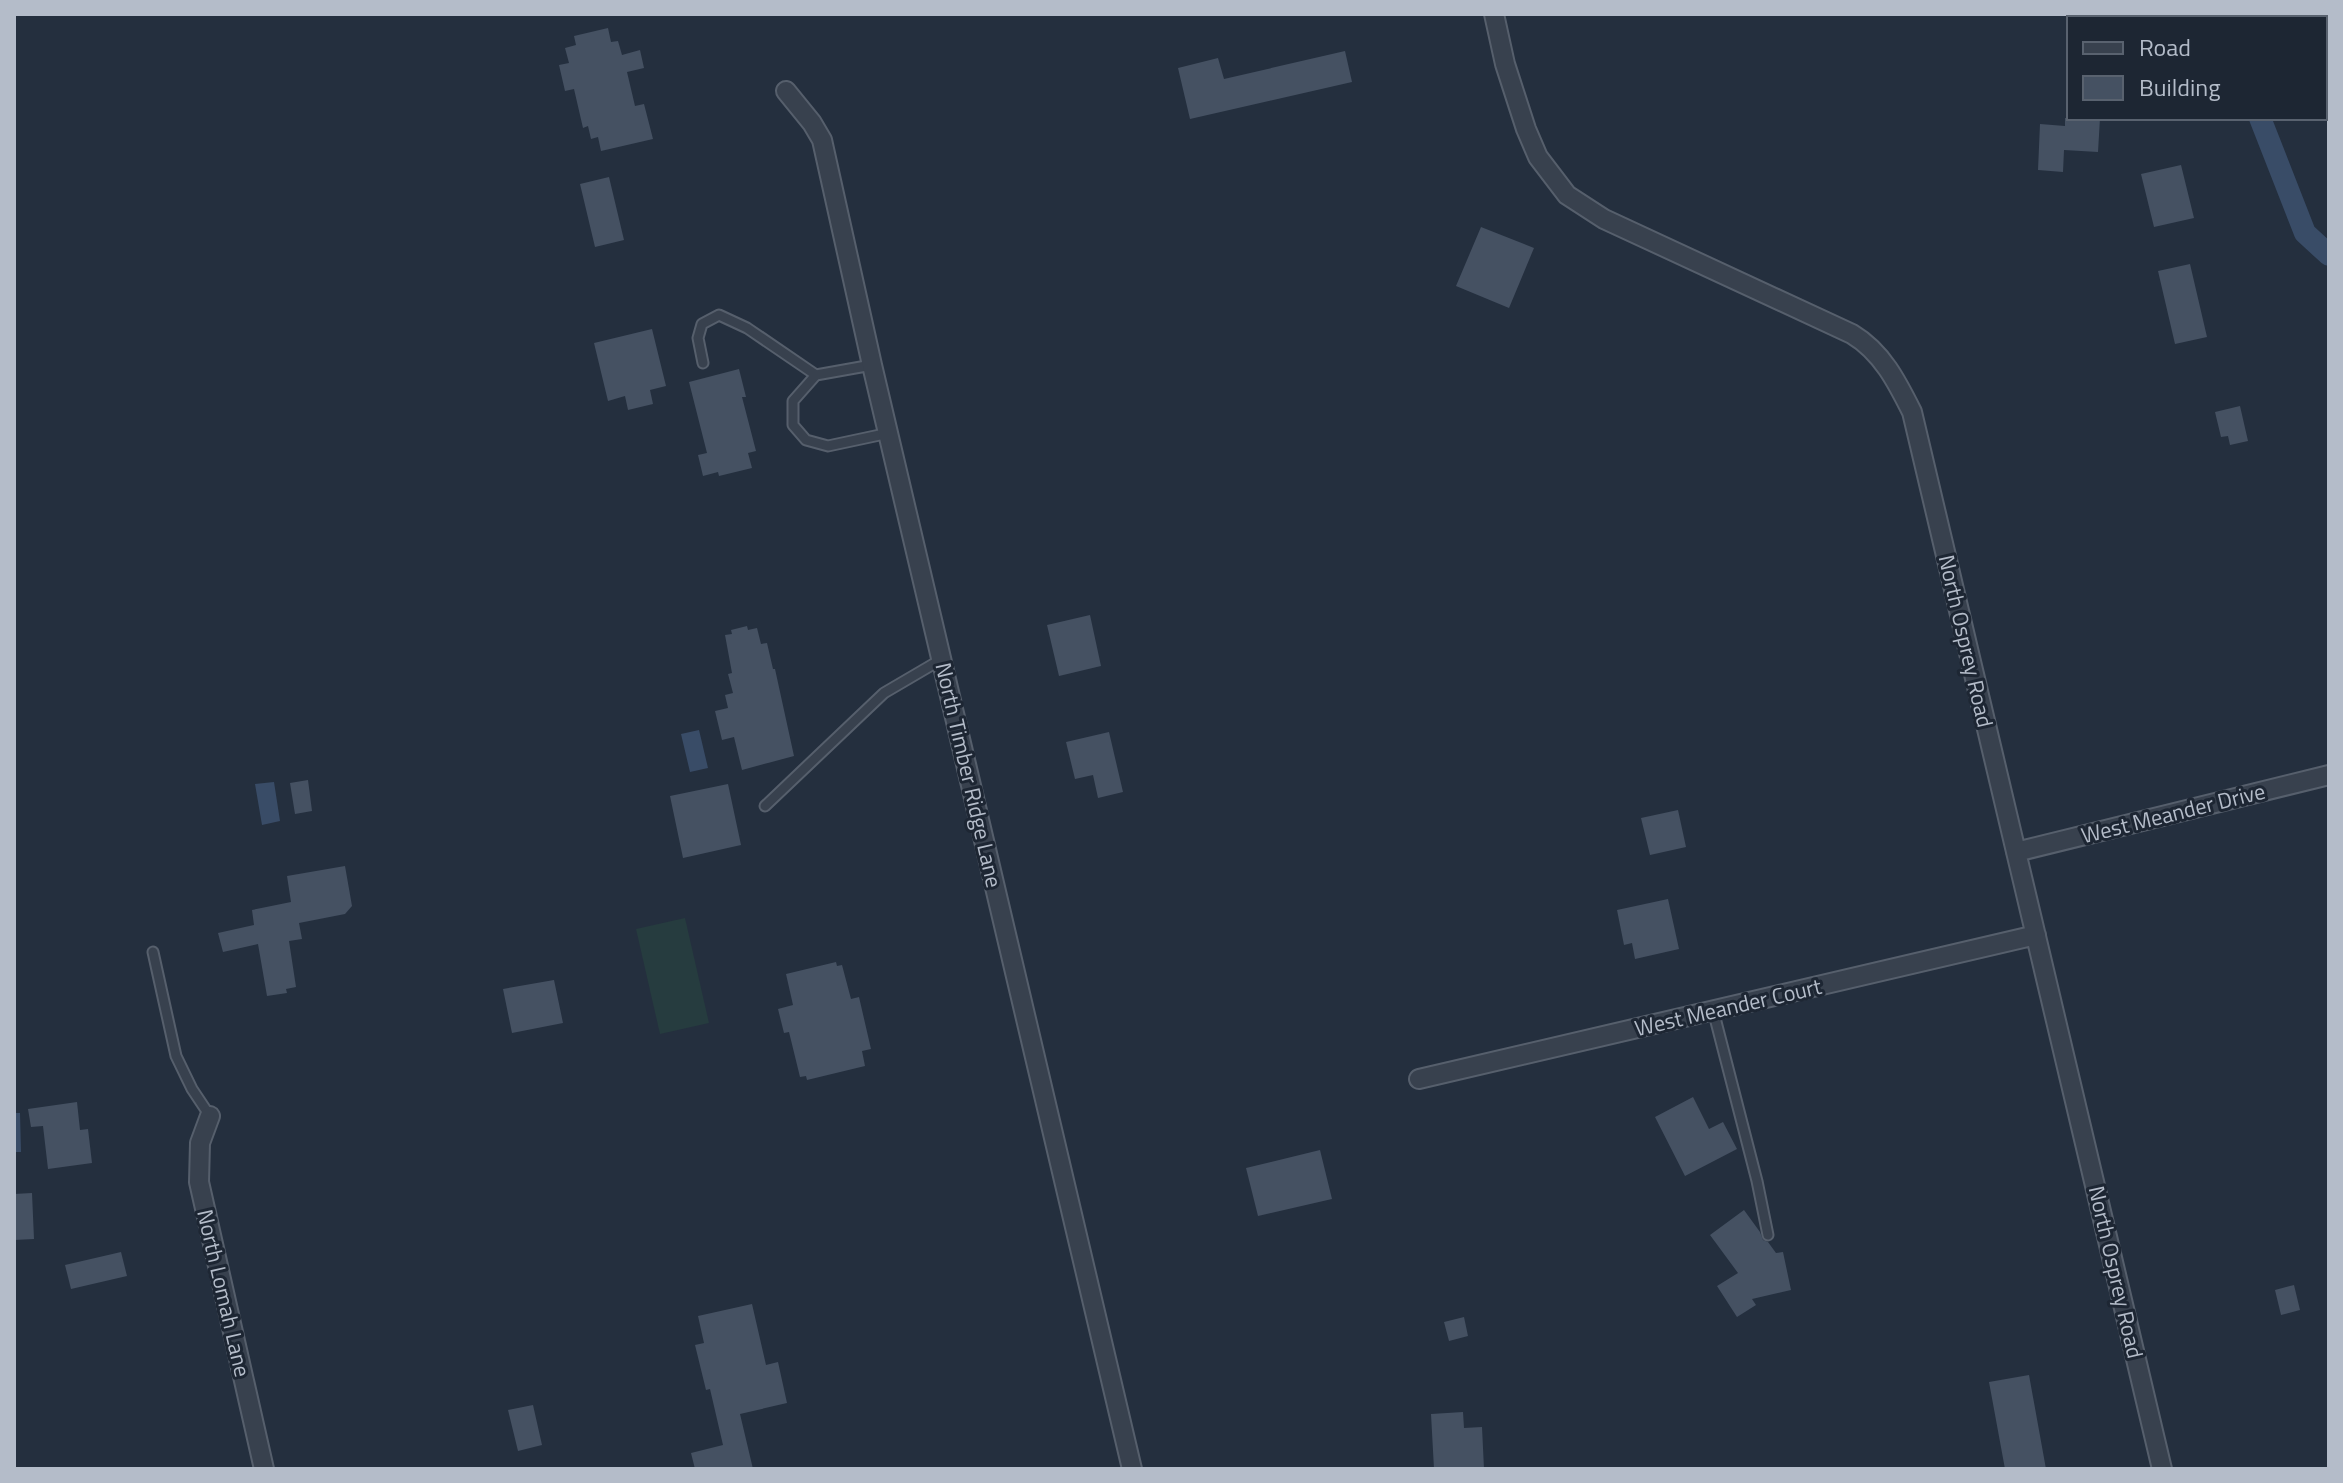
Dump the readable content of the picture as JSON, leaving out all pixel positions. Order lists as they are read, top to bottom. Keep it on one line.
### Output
{"streets":{"street":["North Osprey Road","North Timber Ridge Lane","West Meander Drive","West Meander Court","North Lomah Lane"]},"crossings":[["North Osprey Road","West Meander Drive"],["North Osprey Road","West Meander Court"]],"legend":["Road","Building"]}
